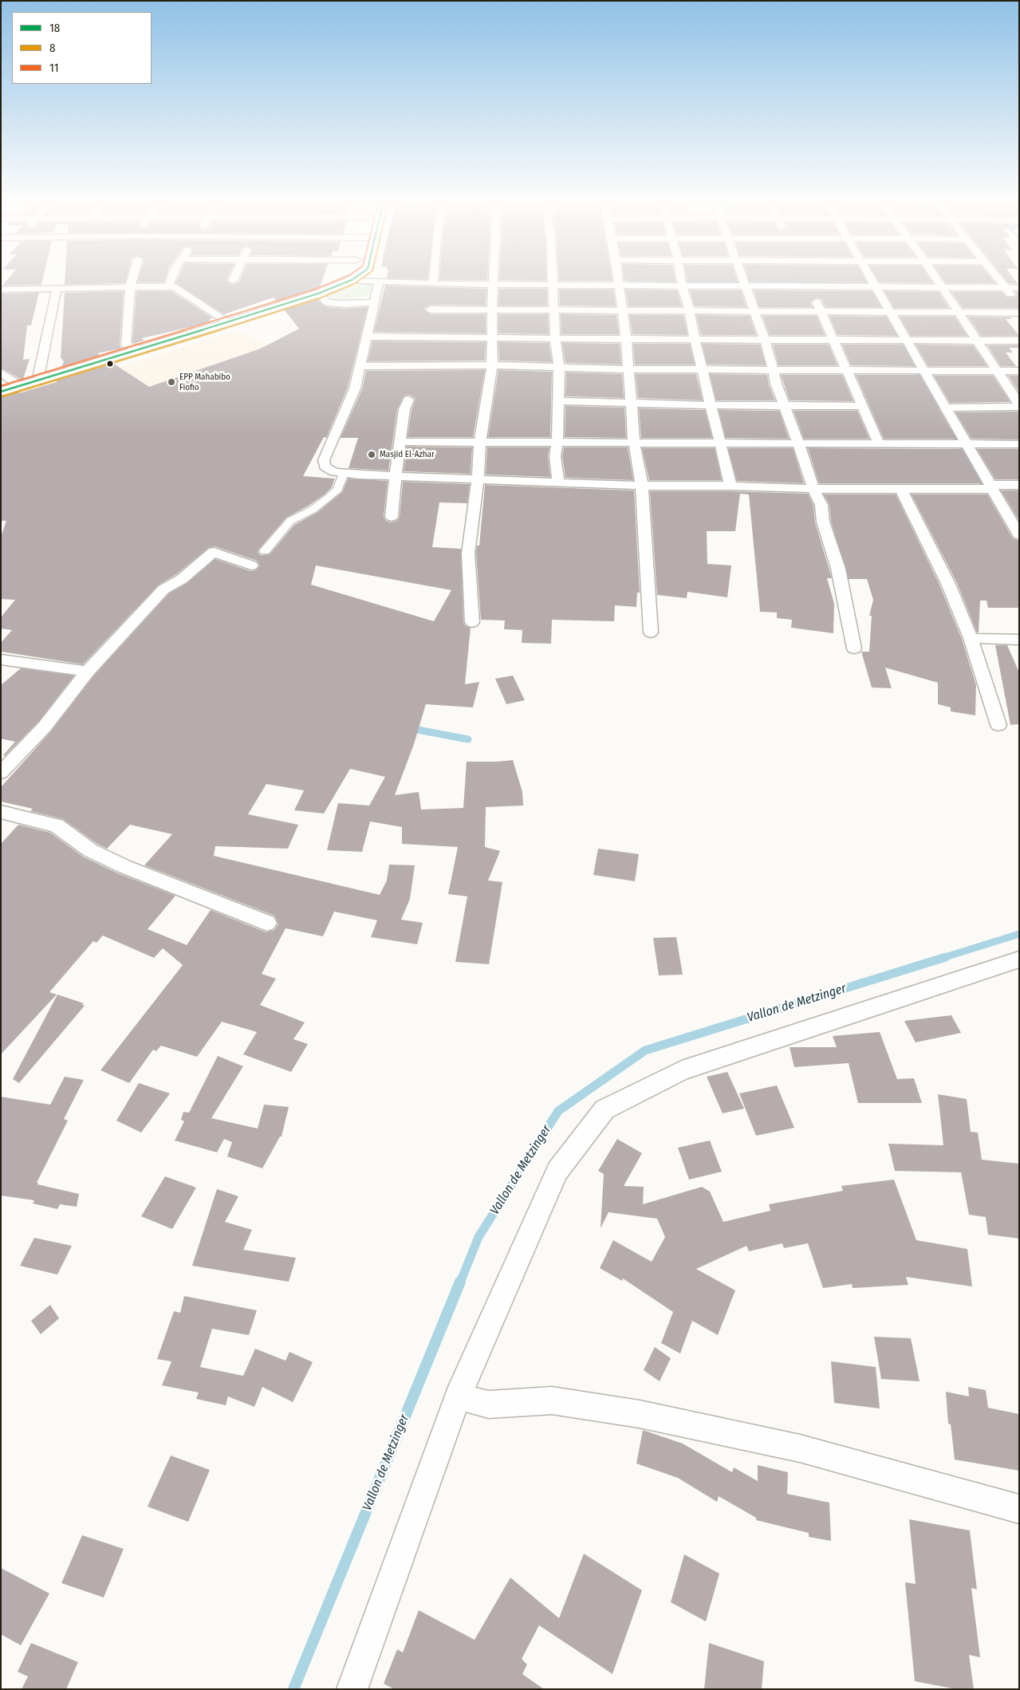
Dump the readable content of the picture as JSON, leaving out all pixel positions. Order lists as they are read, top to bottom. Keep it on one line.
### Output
{"water":["Vallon de Metzinger"],"places":["EPP Mahabibo Fiofio","Masjid El-Azhar"],"lines":["transit line 18","transit line 8","transit line 11"],"legend":["18","8","11"]}
